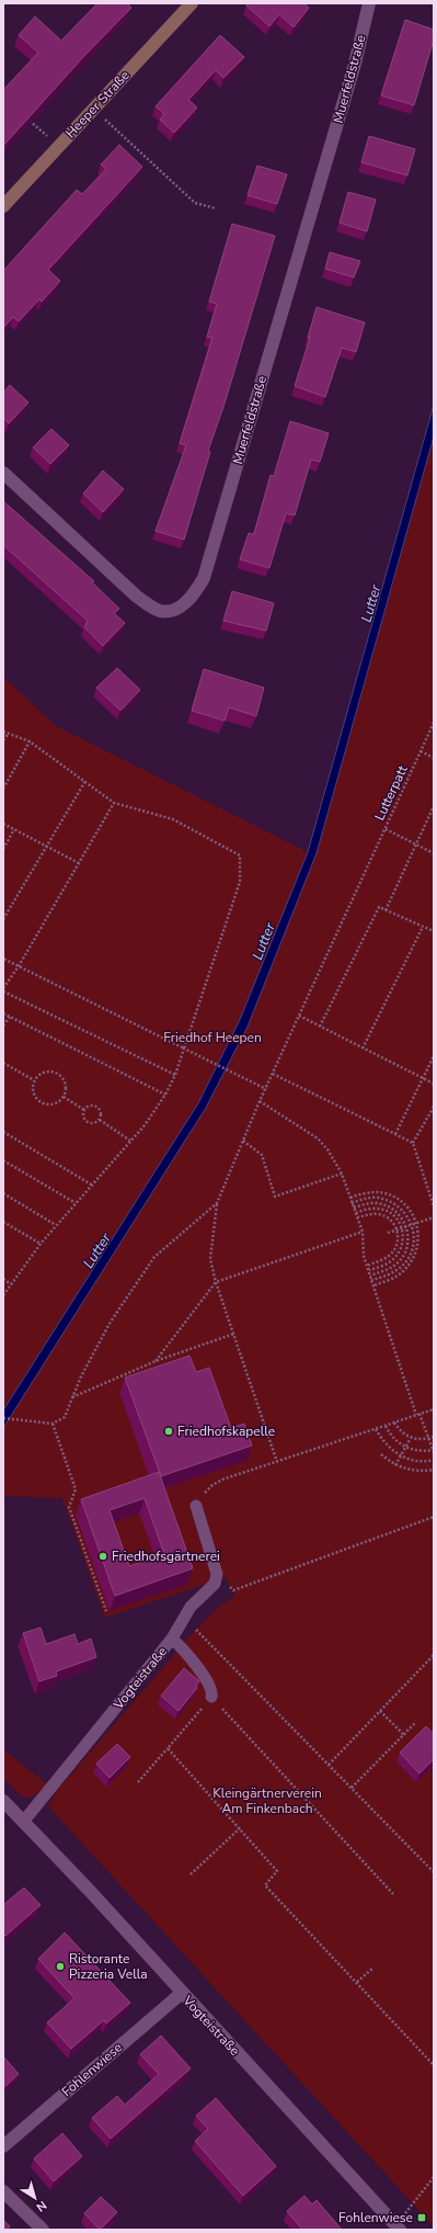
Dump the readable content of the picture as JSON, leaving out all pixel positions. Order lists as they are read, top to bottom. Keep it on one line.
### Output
{"streets":{"main road":["Heeper Straße"],"street":["Muerfeldstraße","Vogteistraße","Fohlenwiese"],"path":["Lutterpatt"]},"crossings":[["Vogteistraße","Fohlenwiese"]],"water":["Lutter"],"parks":["Friedhof Heepen","Kleingärtnerverein Am Finkenbach"],"places":{"other":["Friedhofskapelle","Friedhofsgärtnerei","Ristorante Pizzeria Vella"],"transit":["Fohlenwiese"]},"north":"bottom right"}
